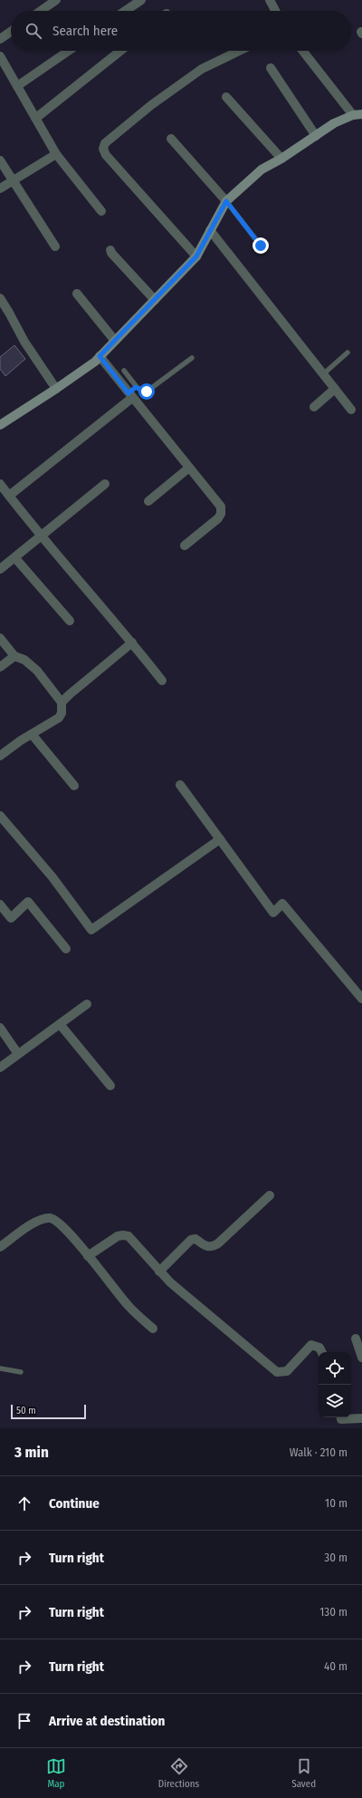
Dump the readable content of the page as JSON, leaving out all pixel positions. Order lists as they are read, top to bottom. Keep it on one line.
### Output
{"scale_bar":"50 m","page":{"search":"Search here","scale":"50 m","heading":["3 min","Walk · 210 m"],"list":[["Continue","10 m"],["Turn right","30 m"],["Turn right","130 m"],["Turn right","40 m"],"Arrive at destination"],"nav":["Map","Directions","Saved"]}}
